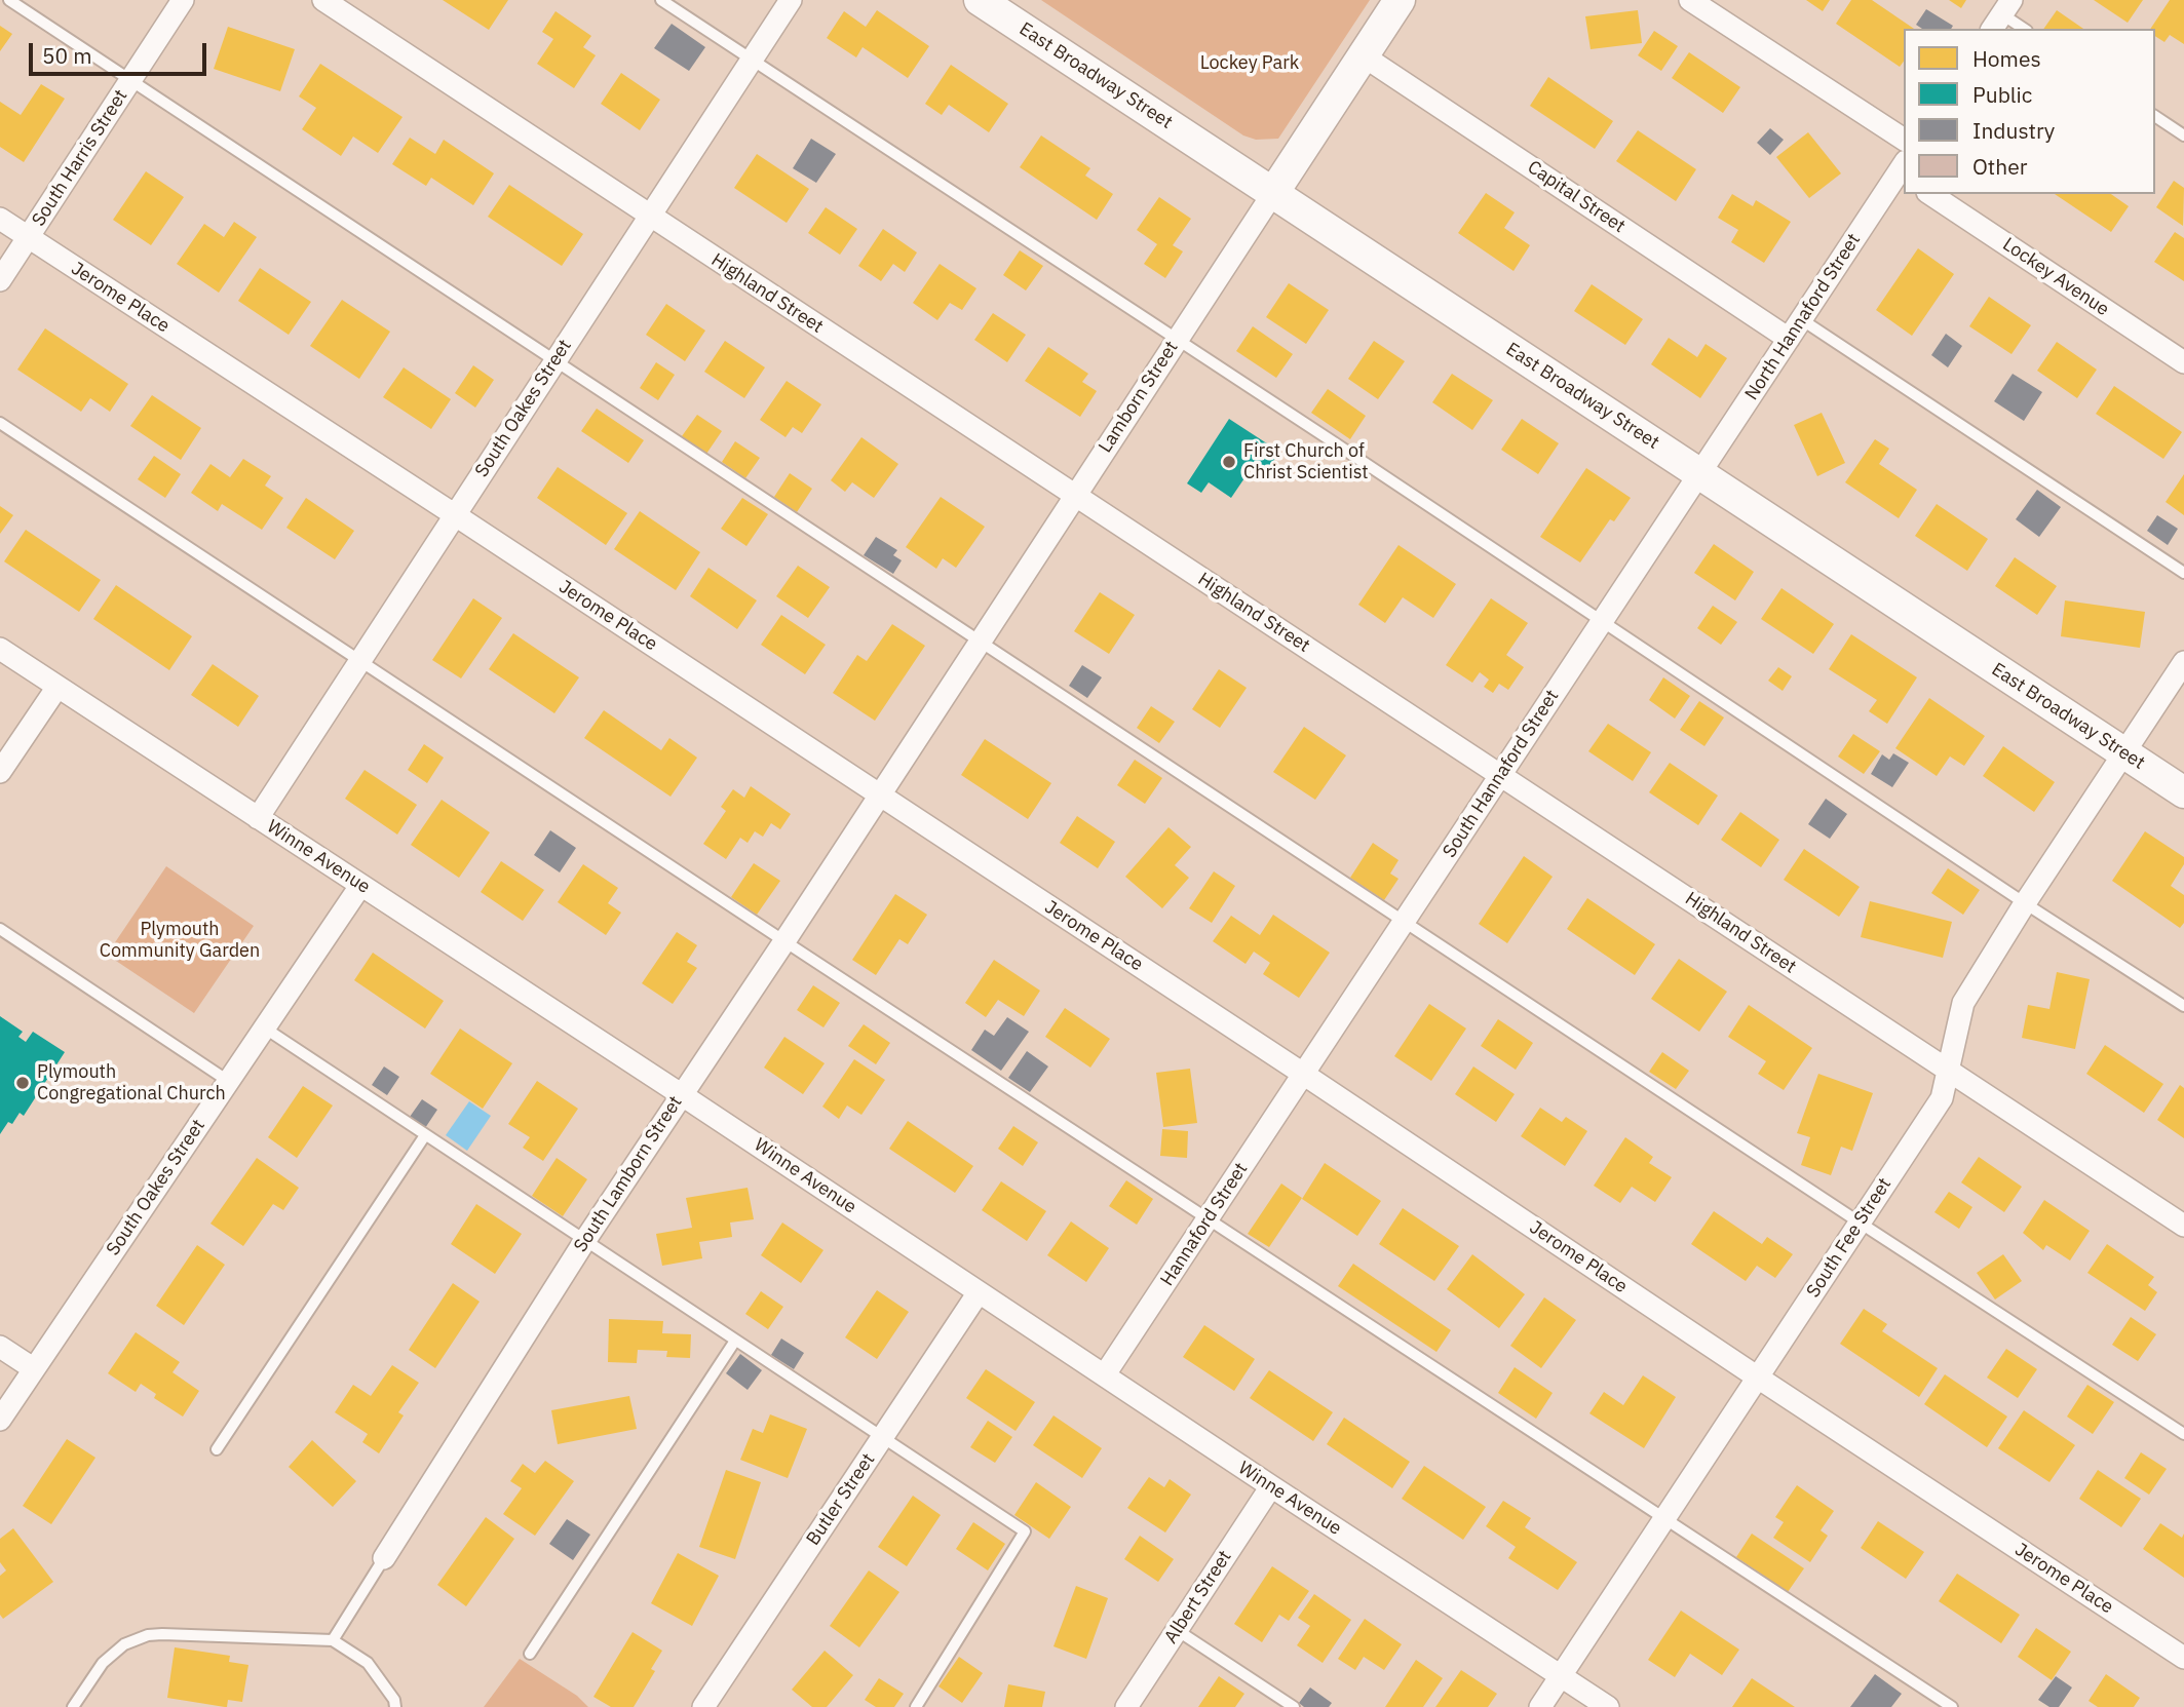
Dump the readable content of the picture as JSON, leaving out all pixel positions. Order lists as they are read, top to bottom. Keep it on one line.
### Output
{"streets":{"street":["East Broadway Street","South Harris Street","Capital Street","Lockey Avenue","Highland Street","Jerome Place","North Hannaford Street","Lamborn Street","South Oakes Street","South Hannaford Street","Winne Avenue","South Lamborn Street","Hannaford Street","South Fee Street","Butler Street","Albert Street"]},"crossings":[["East Broadway Street","North Hannaford Street"],["East Broadway Street","Lamborn Street"],["East Broadway Street","South Hannaford Street"],["East Broadway Street","South Fee Street"],["South Harris Street","Jerome Place"],["Capital Street","North Hannaford Street"],["Capital Street","Lamborn Street"],["Highland Street","Lamborn Street"],["Highland Street","South Oakes Street"],["Highland Street","South Hannaford Street"],["Highland Street","South Fee Street"],["Jerome Place","Lamborn Street"],["Jerome Place","South Oakes Street"],["Jerome Place","South Hannaford Street"],["Jerome Place","South Lamborn Street"],["Jerome Place","Hannaford Street"],["Jerome Place","South Fee Street"],["North Hannaford Street","South Hannaford Street"],["Lamborn Street","South Lamborn Street"],["South Oakes Street","Winne Avenue"],["South Hannaford Street","Hannaford Street"],["Winne Avenue","South Lamborn Street"],["Winne Avenue","Hannaford Street"],["Winne Avenue","South Fee Street"],["Winne Avenue","Butler Street"],["Winne Avenue","Albert Street"]],"parks":["Lockey Park","Plymouth Community Garden"],"places":["First Church of Christ Scientist","Plymouth Congregational Church"],"legend":["Homes","Public","Industry","Other"],"scale_bar":"50 m"}
